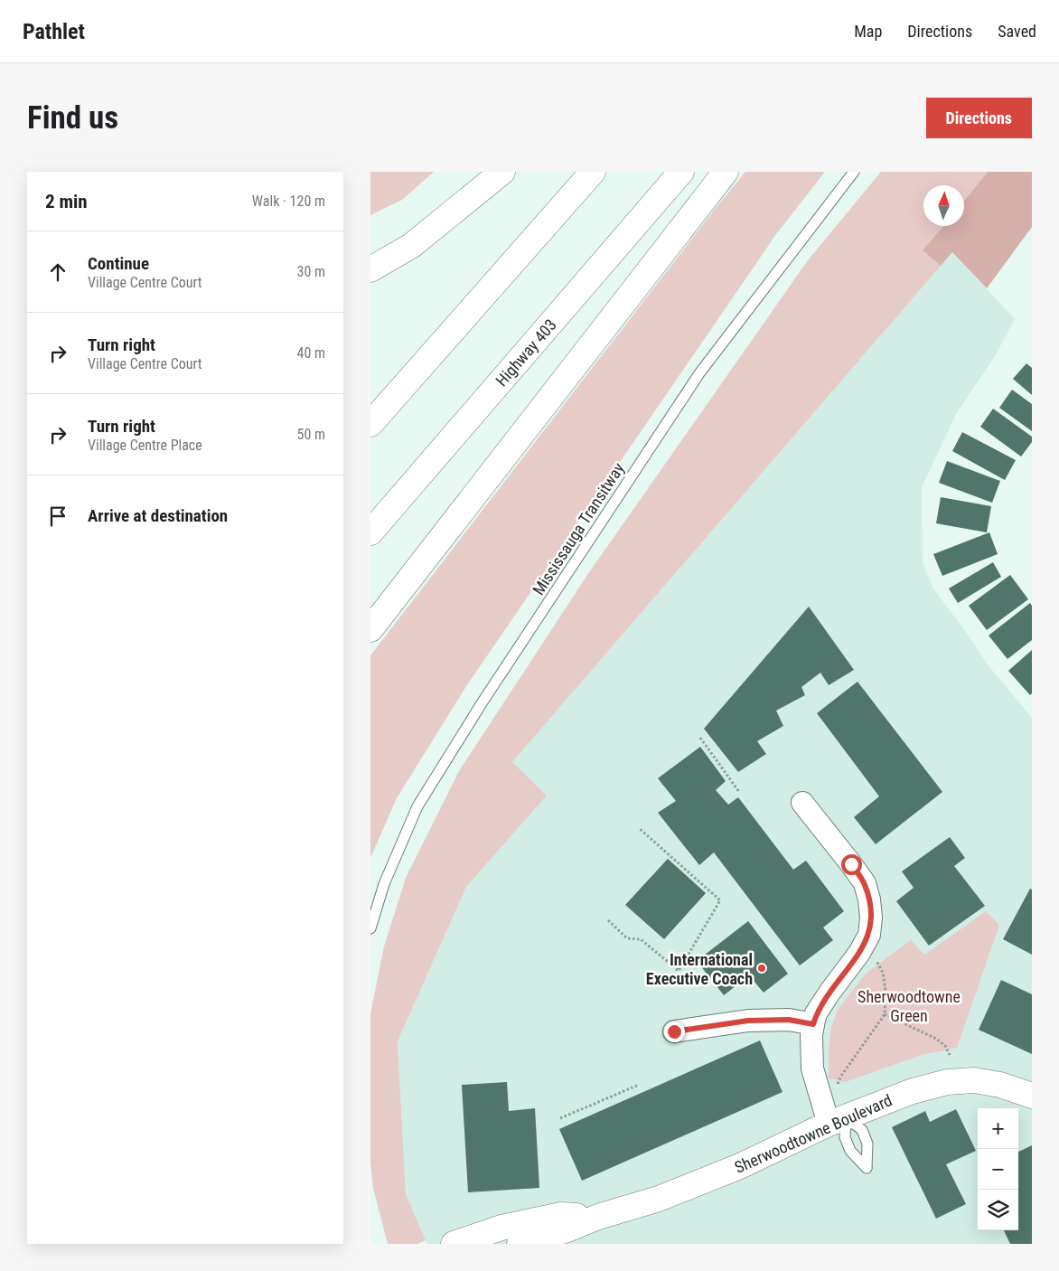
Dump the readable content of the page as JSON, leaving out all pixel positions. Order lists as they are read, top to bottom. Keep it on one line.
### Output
{"streets":{"main road":["Highway 403","Sherwoodtowne Boulevard"],"lane":["Mississauga Transitway"]},"parks":["Sherwoodtowne Green"],"places":["International Executive Coach"],"north":"top","page":{"header":"Pathlet","nav":["Map","Directions","Saved"],"buttons":"Directions","title":"Find us","heading":["2 min","Walk · 120 m"],"list":[["Continue","Village Centre Court","30 m"],["Turn right","Village Centre Court","40 m"],["Turn right","Village Centre Place","50 m"],"Arrive at destination"],"map_buttons":["+","−"]}}
